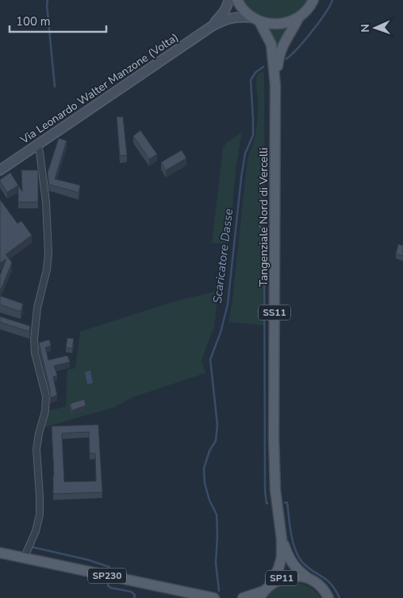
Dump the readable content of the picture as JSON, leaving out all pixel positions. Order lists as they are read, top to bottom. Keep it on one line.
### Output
{"streets":{"main road":["Via Leonardo Walter Manzone (Volta)","Tangenziale Nord di Vercelli","SS11","SP230","SP11"]},"crossings":[["Via Leonardo Walter Manzone (Volta)","Tangenziale Nord di Vercelli"],["Tangenziale Nord di Vercelli","SP11"]],"water":["Scaricatore Dasse"],"scale_bar":"100 m","north":"left"}
